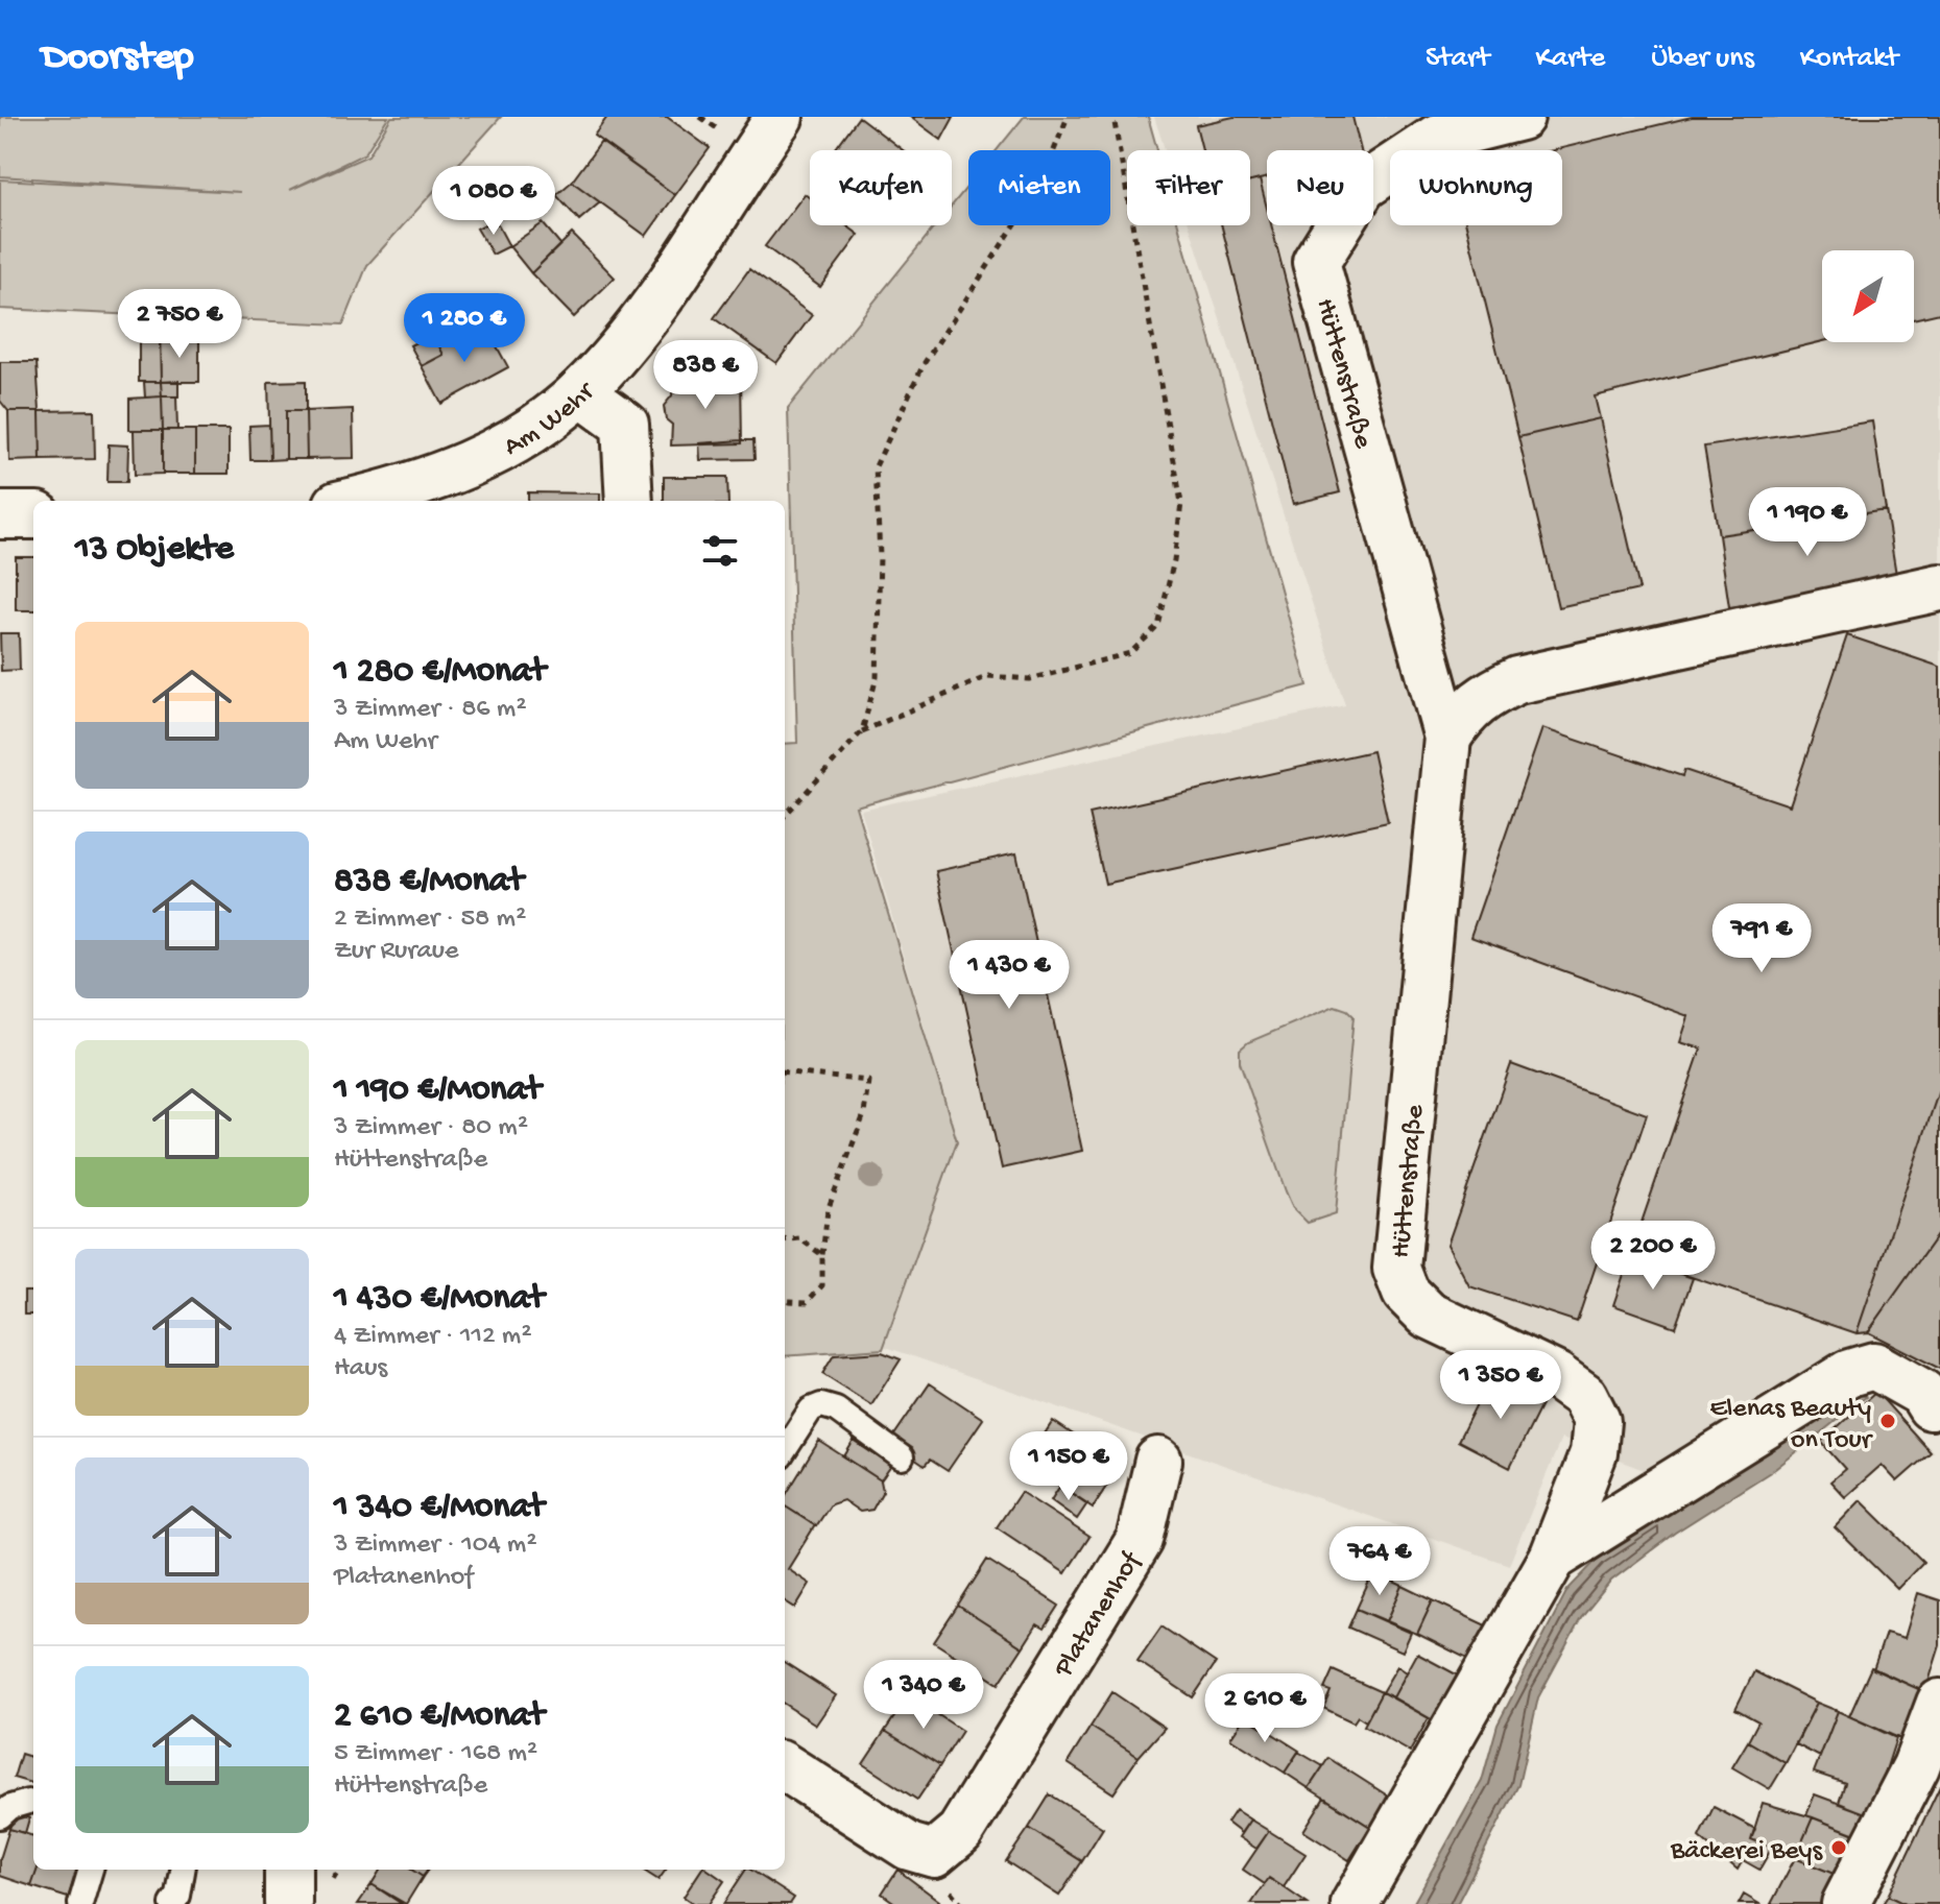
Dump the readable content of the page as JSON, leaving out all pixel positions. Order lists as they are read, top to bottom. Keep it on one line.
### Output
{"streets":{"street":["Hüttenstraße","Am Wehr","Platanenhof"]},"places":["Elenas Beauty on Tour","Bäckerei Beys"],"north":"bottom left","page":{"header":"Doorstep","nav":["Start","Karte","Über uns","Kontakt"],"chip":["Kaufen","Mieten","Filter","Neu","Wohnung"],"price":["1 080 €","2 750 €","1 280 €","838 €","1 190 €","791 €","1 430 €","2 200 €","1 350 €","1 150 €","764 €","1 340 €","2 610 €"],"heading":"13 Objekte","list":[{"name":"1 280 €/Monat","note":"3 Zimmer · 86 m² · Am Wehr"},{"name":"838 €/Monat","note":"2 Zimmer · 58 m² · Zur Ruraue"},{"name":"1 190 €/Monat","note":"3 Zimmer · 80 m² · Hüttenstraße"},{"name":"1 430 €/Monat","note":"4 Zimmer · 112 m² · Haus"},{"name":"1 340 €/Monat","note":"3 Zimmer · 104 m² · Platanenhof"},{"name":"2 610 €/Monat","note":"5 Zimmer · 168 m² · Hüttenstraße"}]}}
